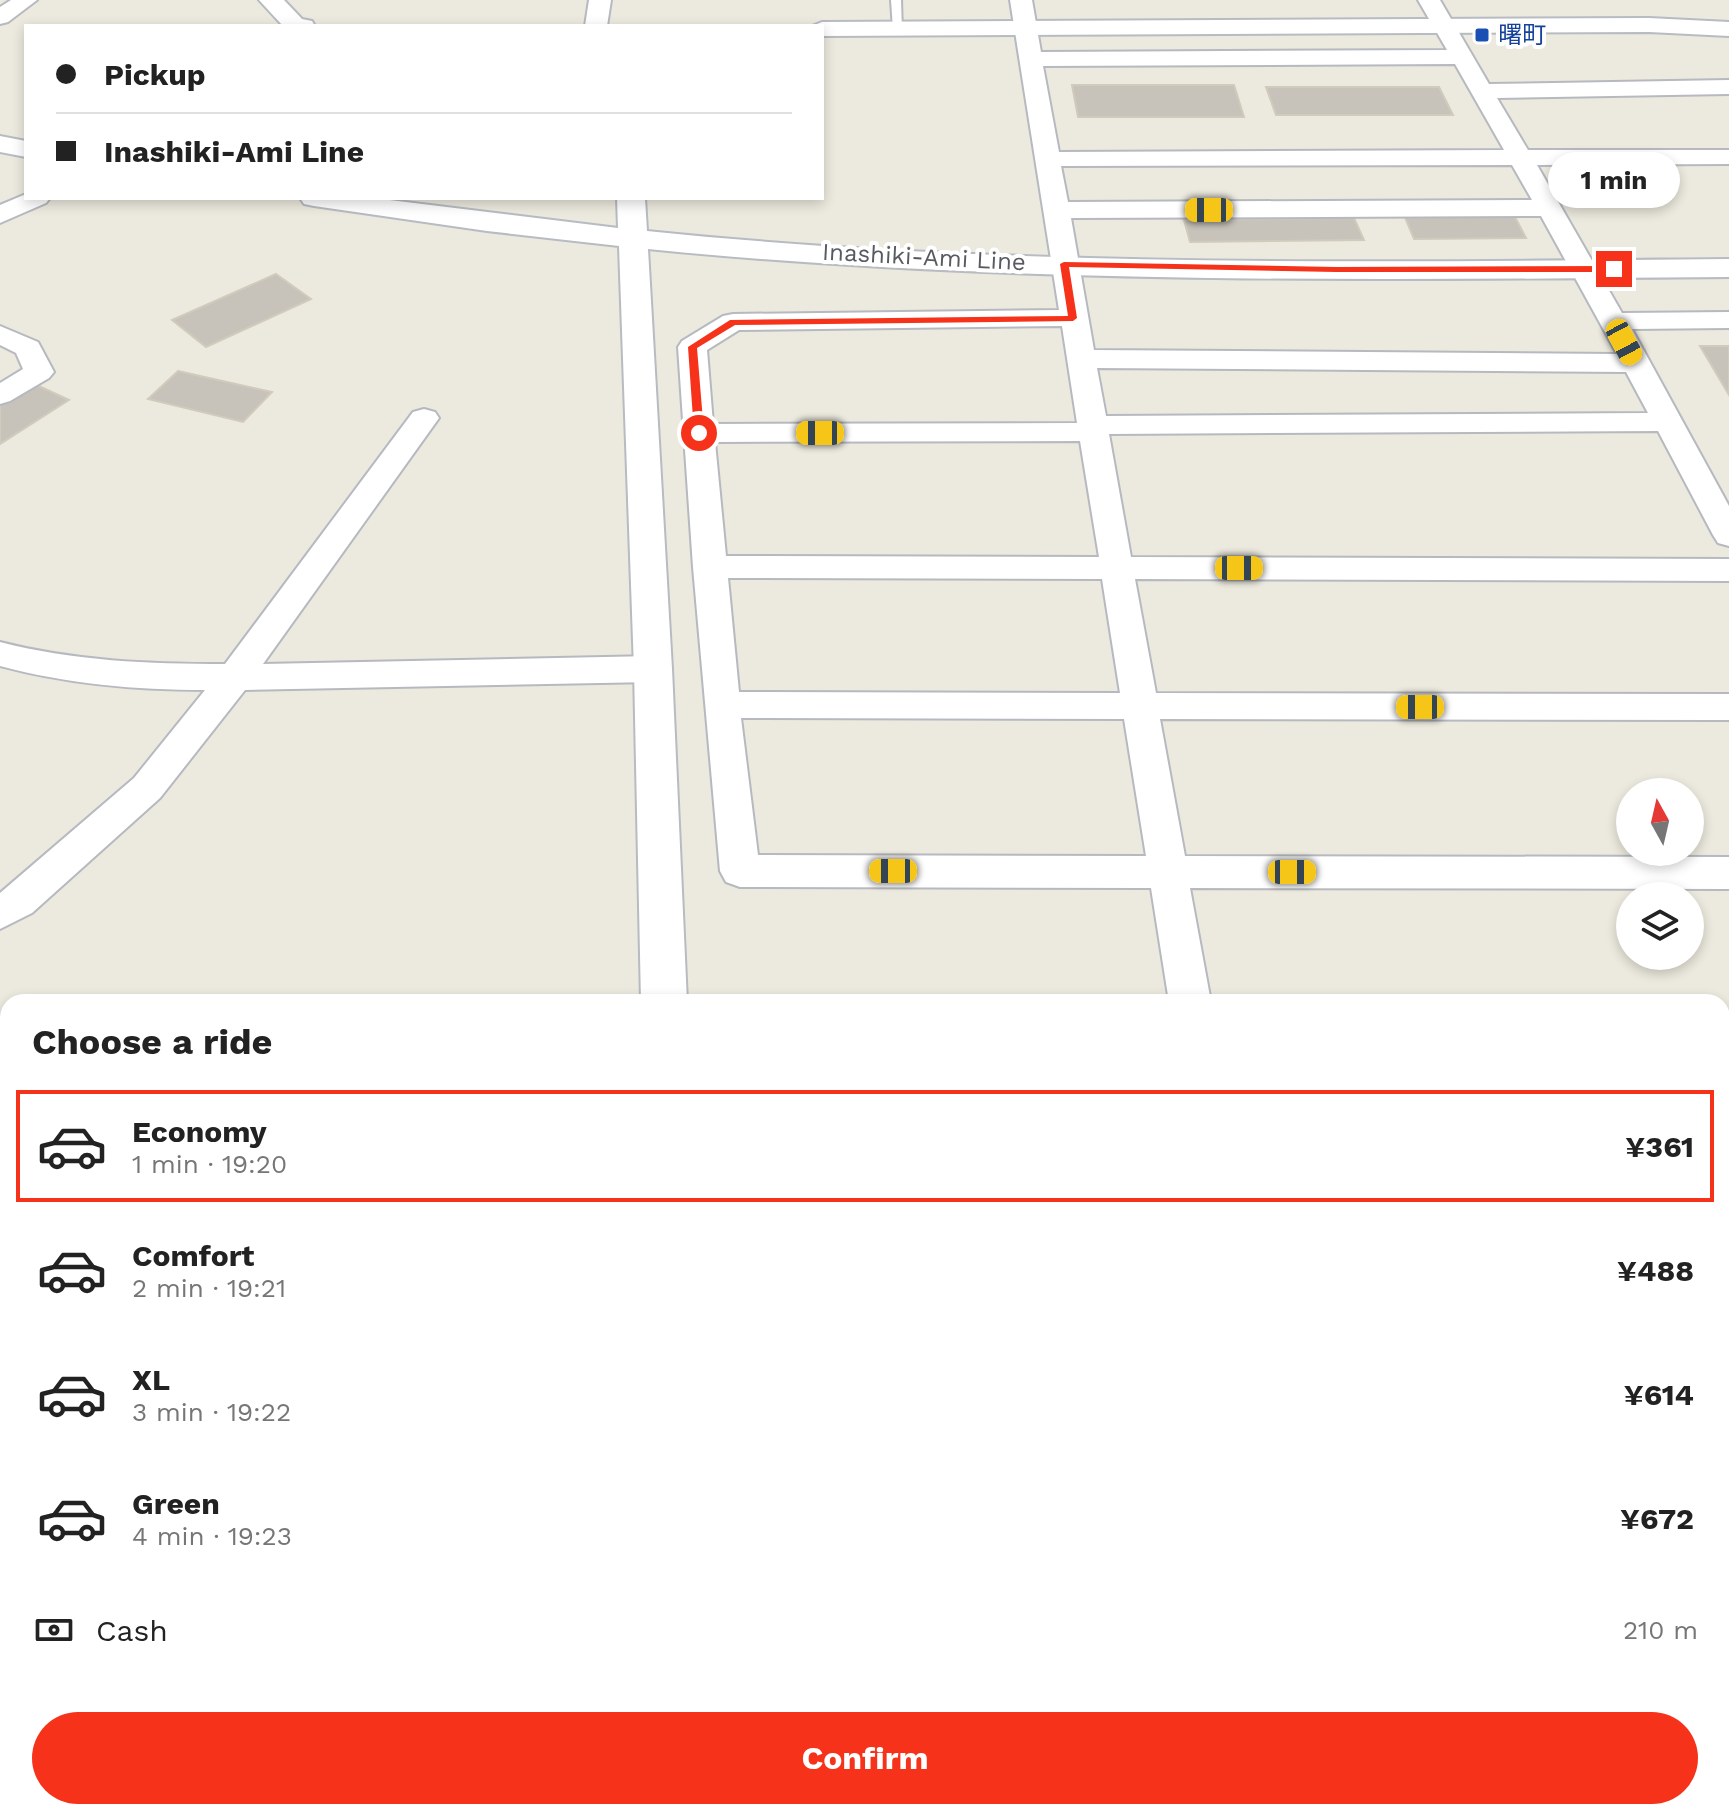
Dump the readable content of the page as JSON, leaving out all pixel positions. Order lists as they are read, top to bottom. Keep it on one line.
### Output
{"streets":{"street":["Inashiki-Ami Line"]},"places":{"transit":["曙町"]},"north":"top","page":{"banner":["Pickup","Inashiki-Ami Line"],"bubble":"1 min","heading":"Choose a ride","list":[{"name":"Economy","note":"1 min · 19:20","value":"¥361"},{"name":"Comfort","note":"2 min · 19:21","value":"¥488"},{"name":"XL","note":"3 min · 19:22","value":"¥614"},{"name":"Green","note":"4 min · 19:23","value":"¥672"}],"pay":["Cash","210 m"],"buttons":"Confirm"}}
